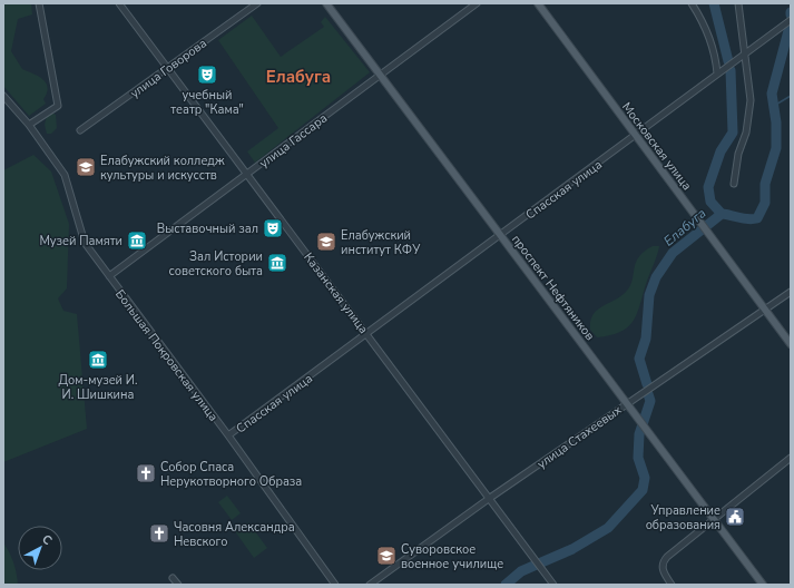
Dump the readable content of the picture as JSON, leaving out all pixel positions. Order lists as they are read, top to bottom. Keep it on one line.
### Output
{"streets":{"main road":["Московская улица","проспект Нефтяников"],"street":["улица Говорова","улица Гассара","Спасская улица","Казанская улица","Большая Покровская улица","улица Стахеевых"]},"crossings":[["улица Говорова","Казанская улица"],["улица Гассара","проспект Нефтяников"],["улица Гассара","Казанская улица"],["улица Гассара","Большая Покровская улица"],["Московская улица","Спасская улица"],["Московская улица","улица Стахеевых"],["Спасская улица","проспект Нефтяников"],["Спасская улица","Казанская улица"],["Спасская улица","Большая Покровская улица"],["проспект Нефтяников","улица Стахеевых"],["Казанская улица","улица Стахеевых"]],"districts":["Елабуга"],"water":["Елабуга"],"places":{"theatre":["учебный театр \"Кама\"","Выставочный зал"],"school or university":["Елабужский колледж культуры и искусств","Елабужский институт КФУ","Суворовское военное училище"],"museum":["Музей Памяти","Зал Истории советского быта","Дом-музей И. И. Шишкина"],"church":["Собор Спаса Нерукотворного Образа","Часовня Александра Невского"],"public building":["Управление образования"]},"north":"top right"}
